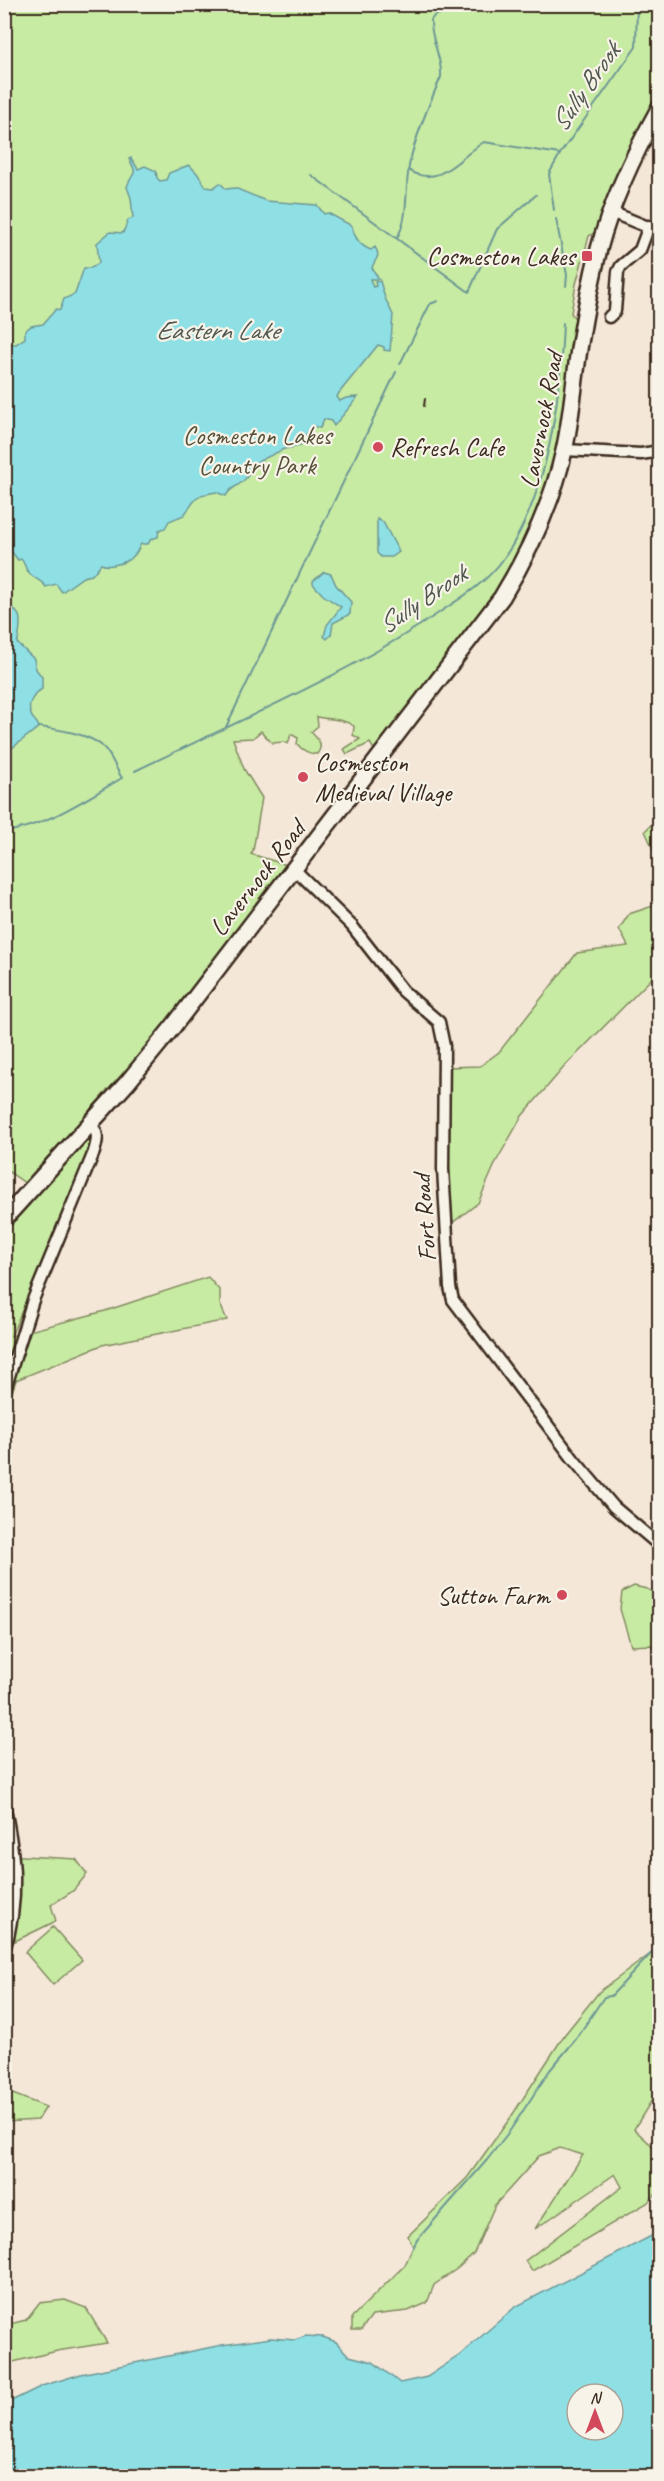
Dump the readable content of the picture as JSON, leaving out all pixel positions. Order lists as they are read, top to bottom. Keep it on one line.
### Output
{"streets":{"main road":["Lavernock Road"],"street":["Fort Road"]},"crossings":[["Lavernock Road","Fort Road"]],"water":["Sully Brook","Eastern Lake"],"parks":["Cosmeston Lakes Country Park"],"places":{"transit":["Cosmeston Lakes"],"other":["Refresh Cafe","Cosmeston Medieval Village","Sutton Farm"]},"north":"top"}
